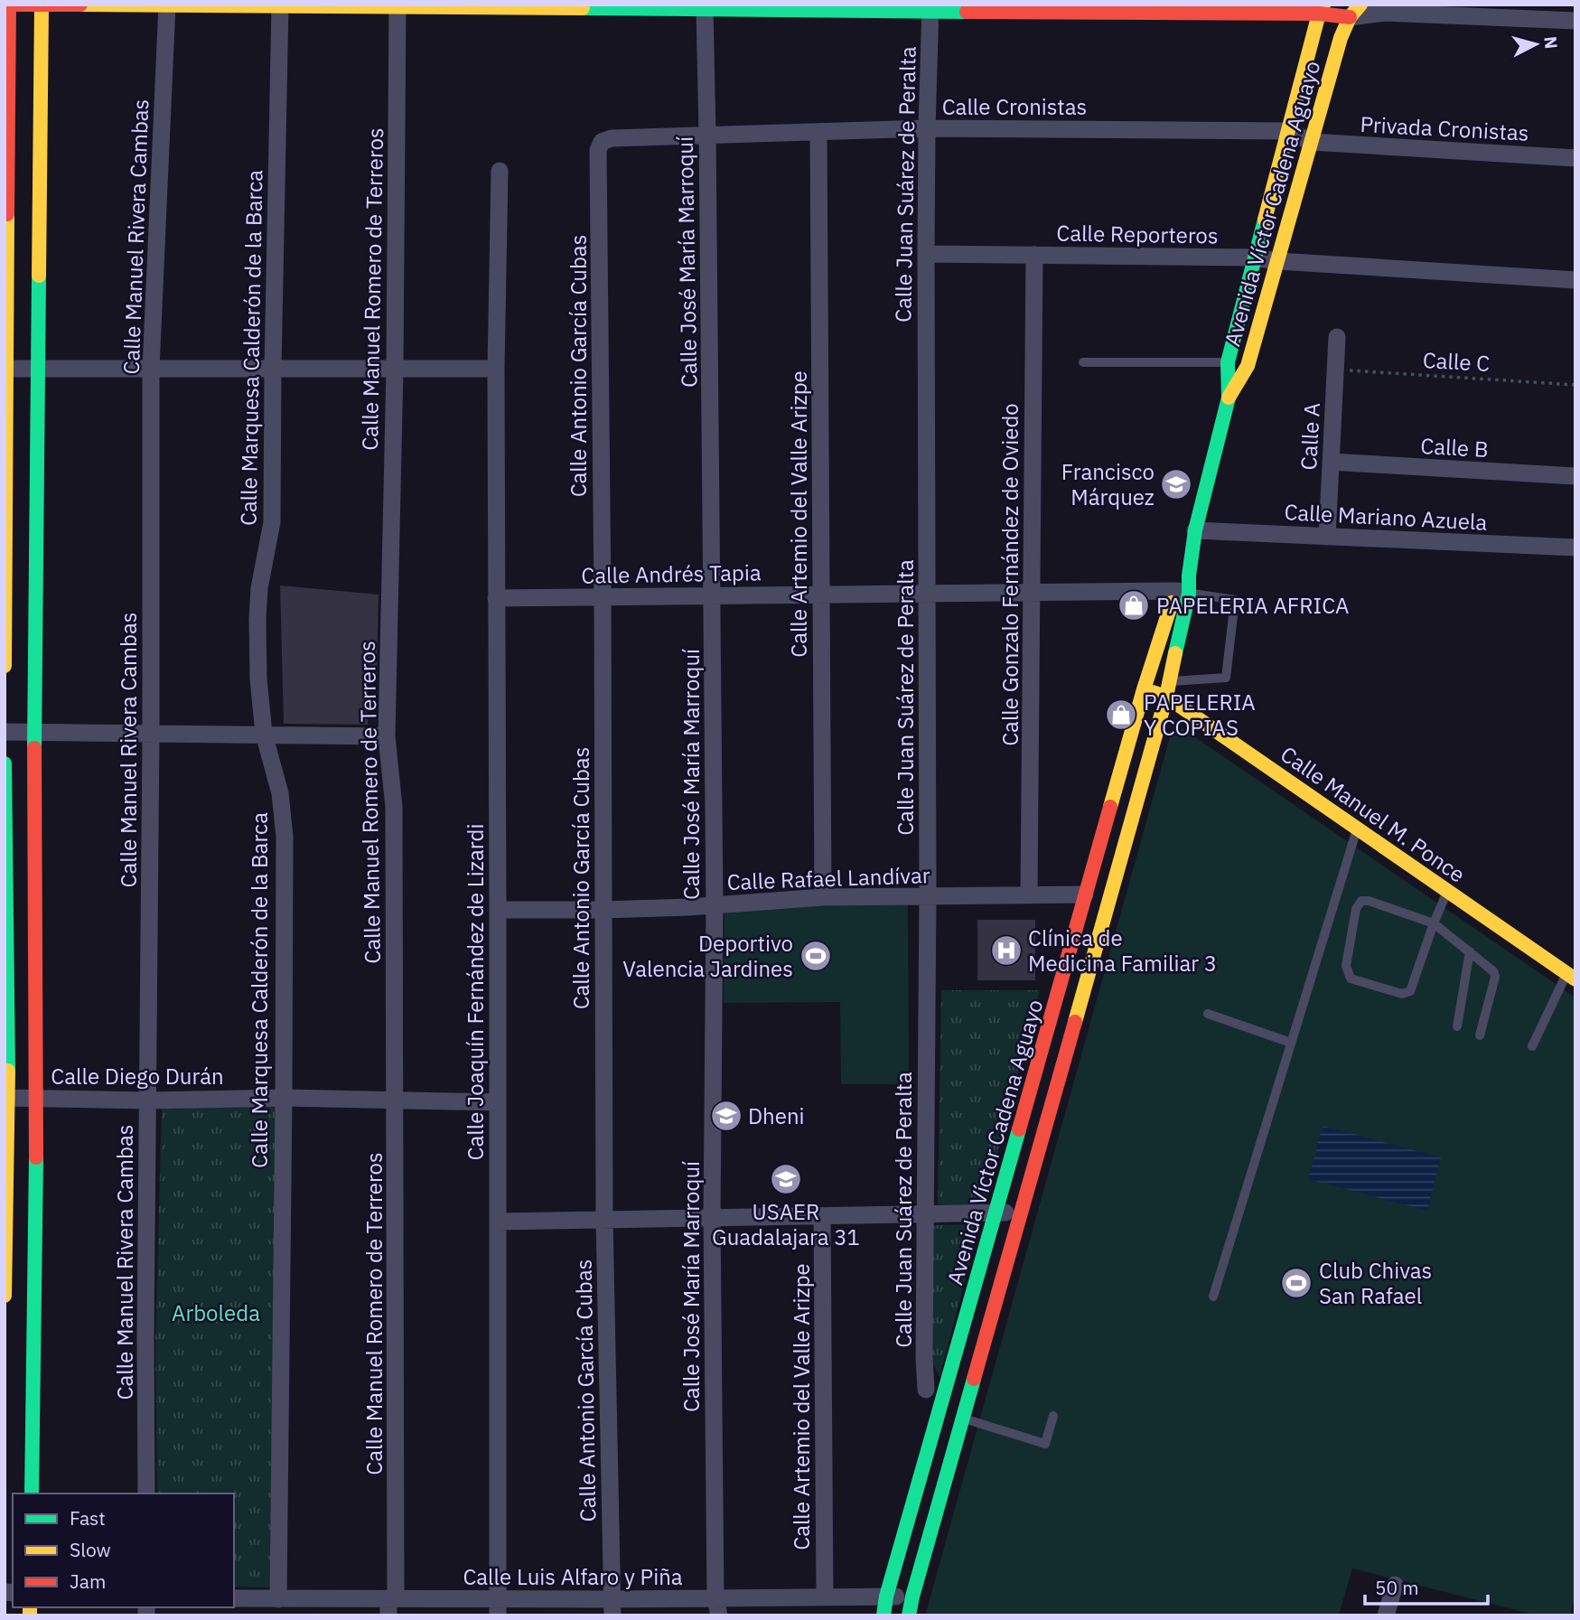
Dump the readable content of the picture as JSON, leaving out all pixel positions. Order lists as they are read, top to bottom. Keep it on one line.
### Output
{"streets":{"street":["Calle Cronistas","Privada Cronistas","Calle Juan Suárez de Peralta","Avenida Víctor Cadena Aguayo","Calle Reporteros","Calle Manuel Rivera Cambas","Calle José María Marroquí","Calle Manuel Romero de Terreros","Calle Marquesa Calderón de la Barca","Calle Antonio García Cubas","Calle A","Calle B","Calle Artemio del Valle Arizpe","Calle Mariano Azuela","Calle Andrés Tapia","Calle Gonzalo Fernández de Oviedo","Calle Manuel M. Ponce","Calle Rafael Landívar","Calle Joaquín Fernández de Lizardi","Calle Diego Durán","Calle Luis Alfaro y Piña"],"path":["Calle C"]},"crossings":[["Calle Cronistas","Privada Cronistas"],["Calle Cronistas","Calle Juan Suárez de Peralta"],["Calle Cronistas","Avenida Víctor Cadena Aguayo"],["Calle Cronistas","Calle José María Marroquí"],["Calle Cronistas","Calle Antonio García Cubas"],["Calle Cronistas","Calle Artemio del Valle Arizpe"],["Privada Cronistas","Avenida Víctor Cadena Aguayo"],["Calle Juan Suárez de Peralta","Calle Reporteros"],["Calle Juan Suárez de Peralta","Calle Andrés Tapia"],["Calle Juan Suárez de Peralta","Calle Rafael Landívar"],["Avenida Víctor Cadena Aguayo","Calle Reporteros"],["Avenida Víctor Cadena Aguayo","Calle Mariano Azuela"],["Avenida Víctor Cadena Aguayo","Calle Andrés Tapia"],["Avenida Víctor Cadena Aguayo","Calle Manuel M. Ponce"],["Avenida Víctor Cadena Aguayo","Calle Rafael Landívar"],["Avenida Víctor Cadena Aguayo","Calle Luis Alfaro y Piña"],["Calle Reporteros","Calle Gonzalo Fernández de Oviedo"],["Calle Manuel Rivera Cambas","Calle Diego Durán"],["Calle José María Marroquí","Calle Andrés Tapia"],["Calle José María Marroquí","Calle Rafael Landívar"],["Calle José María Marroquí","Calle Luis Alfaro y Piña"],["Calle Manuel Romero de Terreros","Calle Diego Durán"],["Calle Manuel Romero de Terreros","Calle Luis Alfaro y Piña"],["Calle Marquesa Calderón de la Barca","Calle Diego Durán"],["Calle Marquesa Calderón de la Barca","Calle Luis Alfaro y Piña"],["Calle C","Calle A"],["Calle Antonio García Cubas","Calle Andrés Tapia"],["Calle Antonio García Cubas","Calle Rafael Landívar"],["Calle Antonio García Cubas","Calle Luis Alfaro y Piña"],["Calle A","Calle B"],["Calle A","Calle Mariano Azuela"],["Calle Artemio del Valle Arizpe","Calle Andrés Tapia"],["Calle Artemio del Valle Arizpe","Calle Rafael Landívar"],["Calle Artemio del Valle Arizpe","Calle Luis Alfaro y Piña"],["Calle Andrés Tapia","Calle Gonzalo Fernández de Oviedo"],["Calle Andrés Tapia","Calle Joaquín Fernández de Lizardi"],["Calle Gonzalo Fernández de Oviedo","Calle Rafael Landívar"],["Calle Rafael Landívar","Calle Joaquín Fernández de Lizardi"],["Calle Joaquín Fernández de Lizardi","Calle Diego Durán"],["Calle Joaquín Fernández de Lizardi","Calle Luis Alfaro y Piña"]],"parks":["Arboleda"],"places":{"school or university":["Francisco Márquez","Dheni","USAER Guadalajara 31"],"shop":["PAPELERIA AFRICA","PAPELERIA Y COPIAS"],"hospital":["Clínica de Medicina Familiar 3"],"sports":["Deportivo Valencia Jardines","Club Chivas San Rafael"]},"legend":["Fast","Slow","Jam"],"scale_bar":"50 m","north":"right"}
